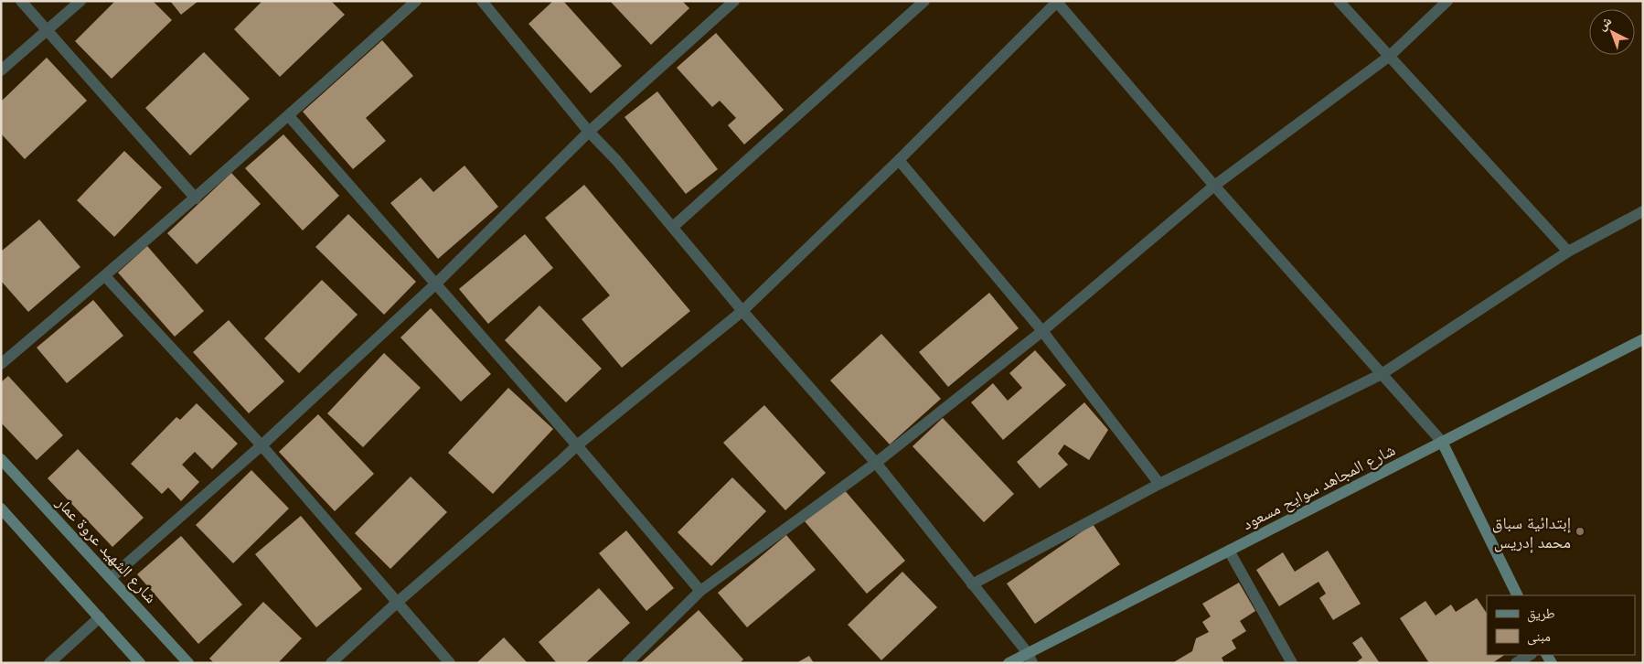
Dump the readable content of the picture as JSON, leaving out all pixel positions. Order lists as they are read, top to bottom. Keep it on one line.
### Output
{"streets":{"street":["شارع المجاهد سوايح مسعود","شارع الشهيد عروة عمار"]},"places":["إبتدائية سباق محمد إدريس"],"legend":["طريق","مبنى"],"north":"top left"}
